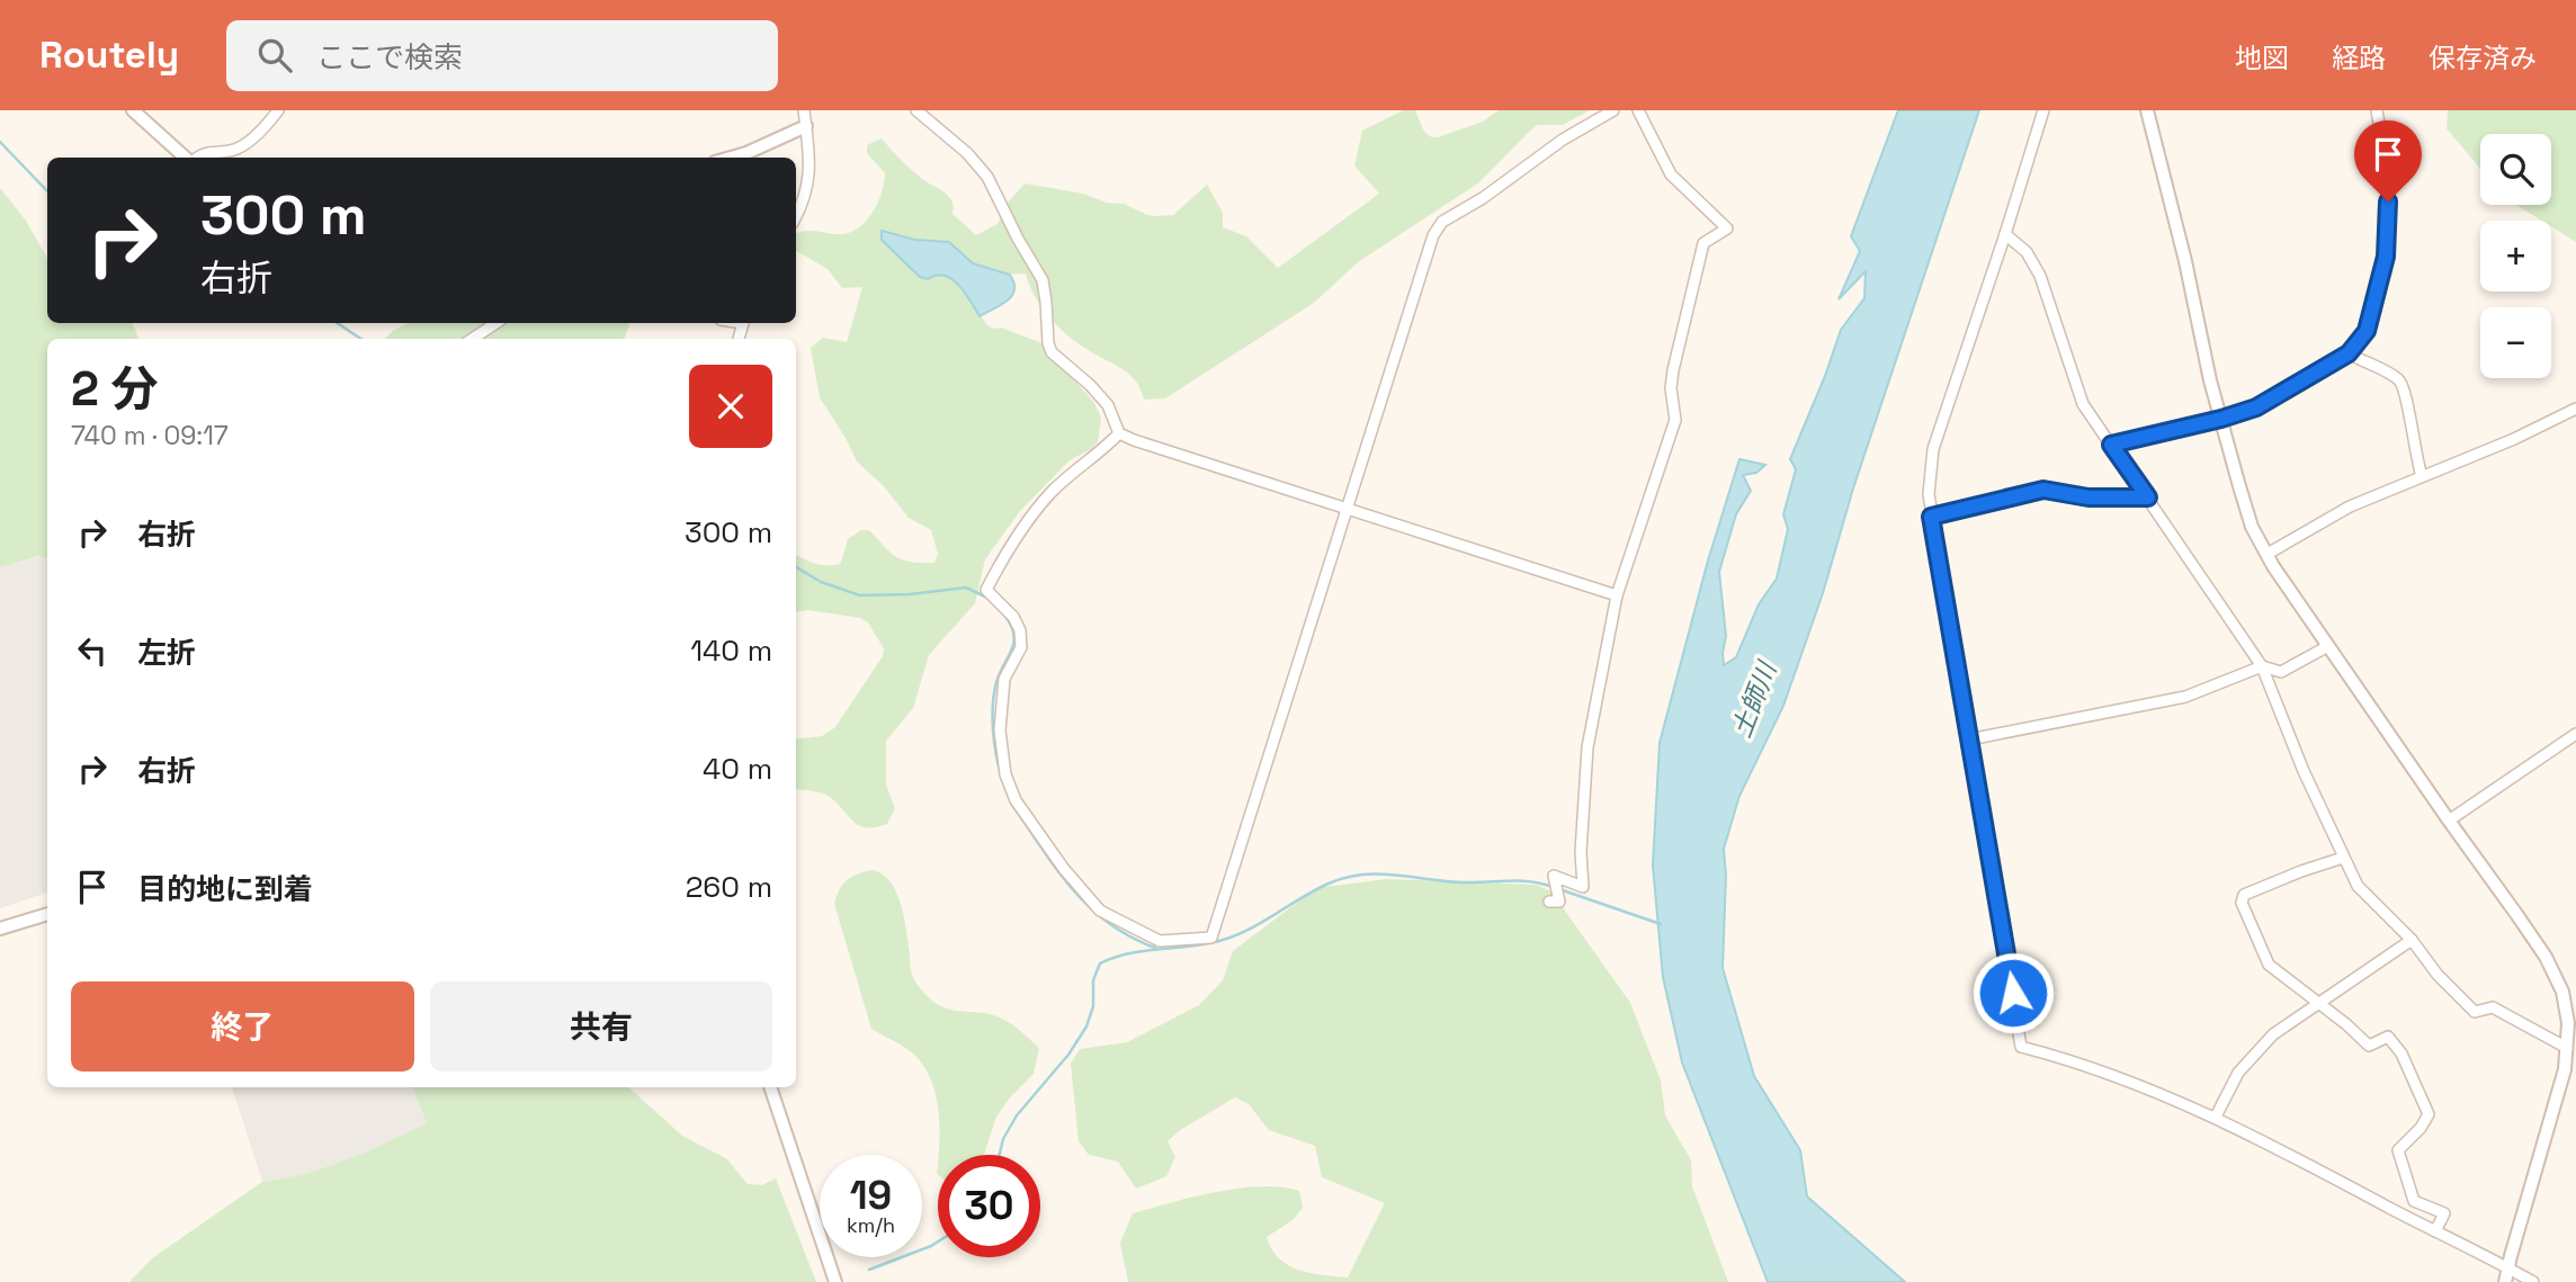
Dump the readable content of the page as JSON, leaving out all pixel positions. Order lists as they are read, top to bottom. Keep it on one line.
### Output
{"water":["土師川"],"page":{"header":"Routely","search":"ここで検索","nav":["地図","経路","保存済み"],"map_buttons":["+","−"],"turn":["300 m","右折"],"heading":["2 分","740 m · 09:17"],"list":[{"name":"右折","value":"300 m"},{"name":"左折","value":"140 m"},{"name":"右折","value":"40 m"},{"name":"目的地に到着","value":"260 m"}],"buttons":["終了","共有"],"speed":"19 km/h","limit":"30"}}
